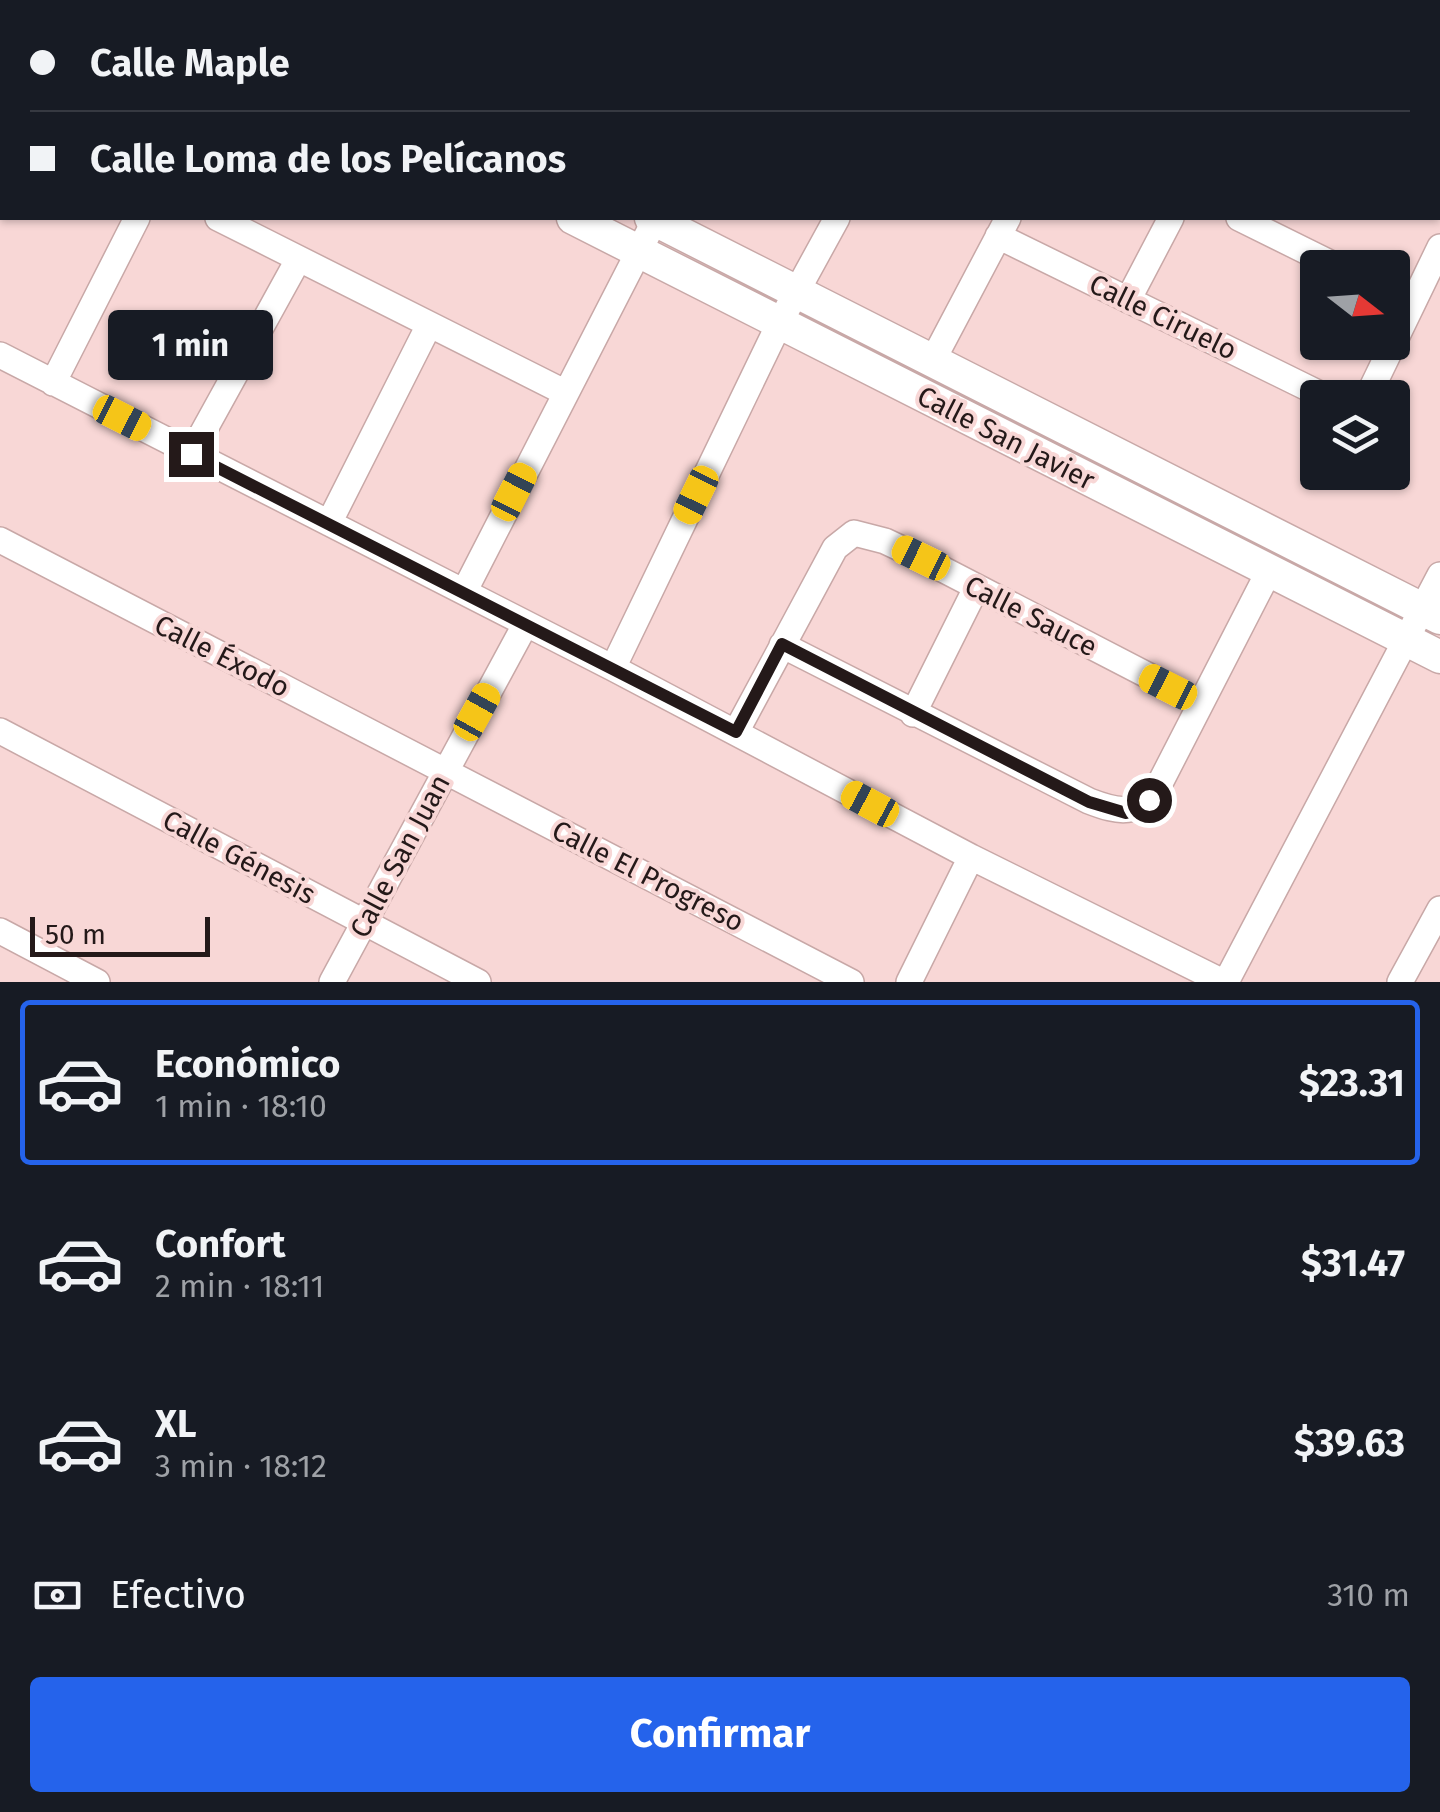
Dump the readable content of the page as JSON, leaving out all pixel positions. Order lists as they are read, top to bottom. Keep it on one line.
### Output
{"streets":{"street":["Calle Ciruelo","Calle San Javier","Calle Sauce","Calle Éxodo","Calle San Juan","Calle Génesis","Calle El Progreso"]},"crossings":[["Calle Éxodo","Calle San Juan"],["Calle Éxodo","Calle El Progreso"],["Calle San Juan","Calle Génesis"],["Calle San Juan","Calle El Progreso"]],"scale_bar":"50 m","north":"right","page":{"banner":["Calle Maple","Calle Loma de los Pelícanos"],"bubble":"1 min","scale":"50 m","list":[{"name":"Económico","note":"1 min · 18:10","value":"$23.31"},{"name":"Confort","note":"2 min · 18:11","value":"$31.47"},{"name":"XL","note":"3 min · 18:12","value":"$39.63"}],"pay":["Efectivo","310 m"],"buttons":"Confirmar"}}
